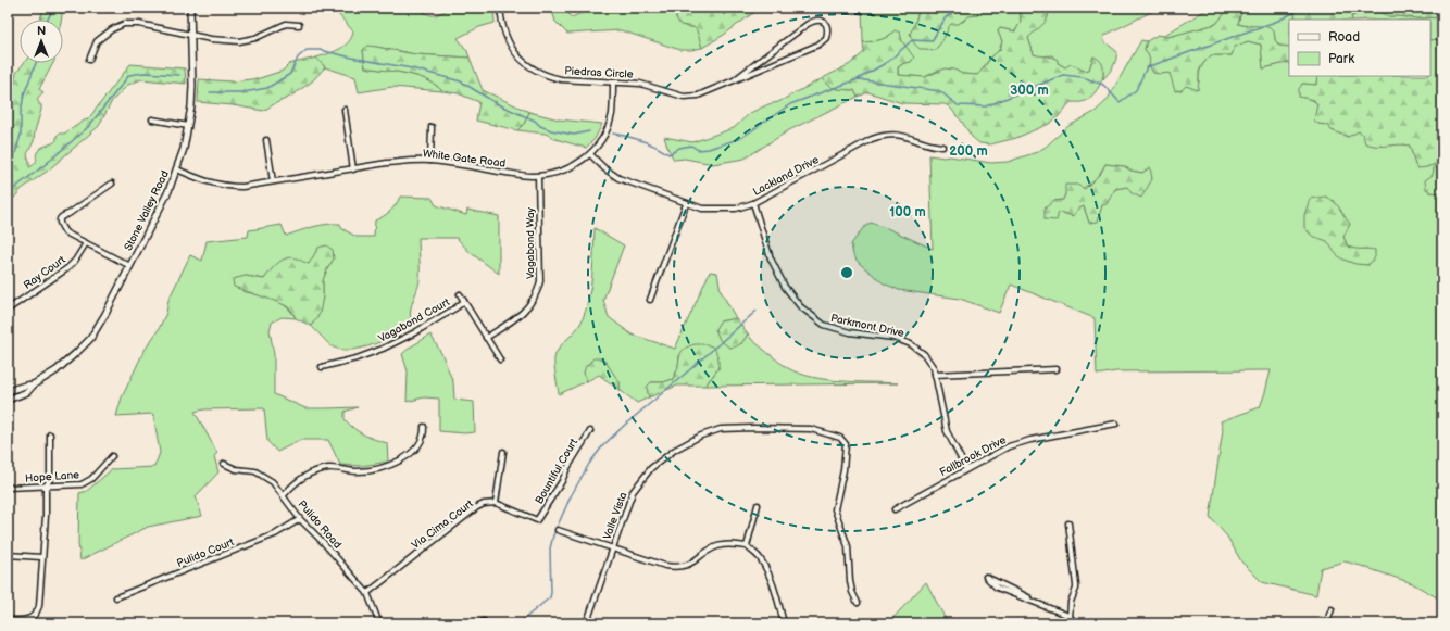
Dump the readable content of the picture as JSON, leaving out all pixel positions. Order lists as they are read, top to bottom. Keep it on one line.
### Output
{"streets":{"street":["Piedras Circle","White Gate Road","Lackland Drive","Stone Valley Road","Vagabond Way","Ray Court","Vagabond Court","Parkmont Drive","Fallbrook Drive","Bountiful Court","Hope Lane","Valle Vista","Pulido Road","Via Cima Court","Pulido Court"]},"crossings":[["Piedras Circle","White Gate Road"],["White Gate Road","Lackland Drive"],["White Gate Road","Stone Valley Road"],["White Gate Road","Vagabond Way"],["Lackland Drive","Parkmont Drive"],["Vagabond Way","Vagabond Court"],["Parkmont Drive","Fallbrook Drive"],["Bountiful Court","Via Cima Court"],["Pulido Road","Via Cima Court"],["Pulido Road","Pulido Court"]],"legend":["Road","Park"],"north":"top","rings":["300 m","200 m","100 m"]}
